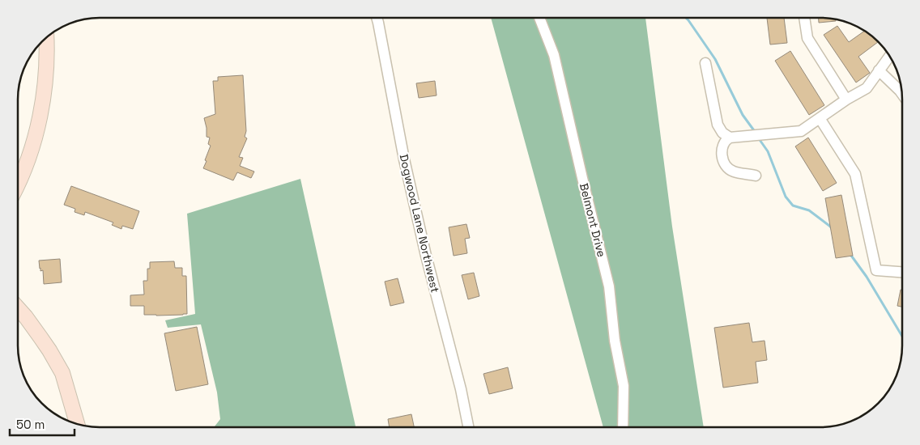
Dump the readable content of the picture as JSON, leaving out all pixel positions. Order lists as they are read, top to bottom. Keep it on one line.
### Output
{"streets":{"street":["Belmont Drive","Dogwood Lane Northwest"]},"scale_bar":"50 m"}
